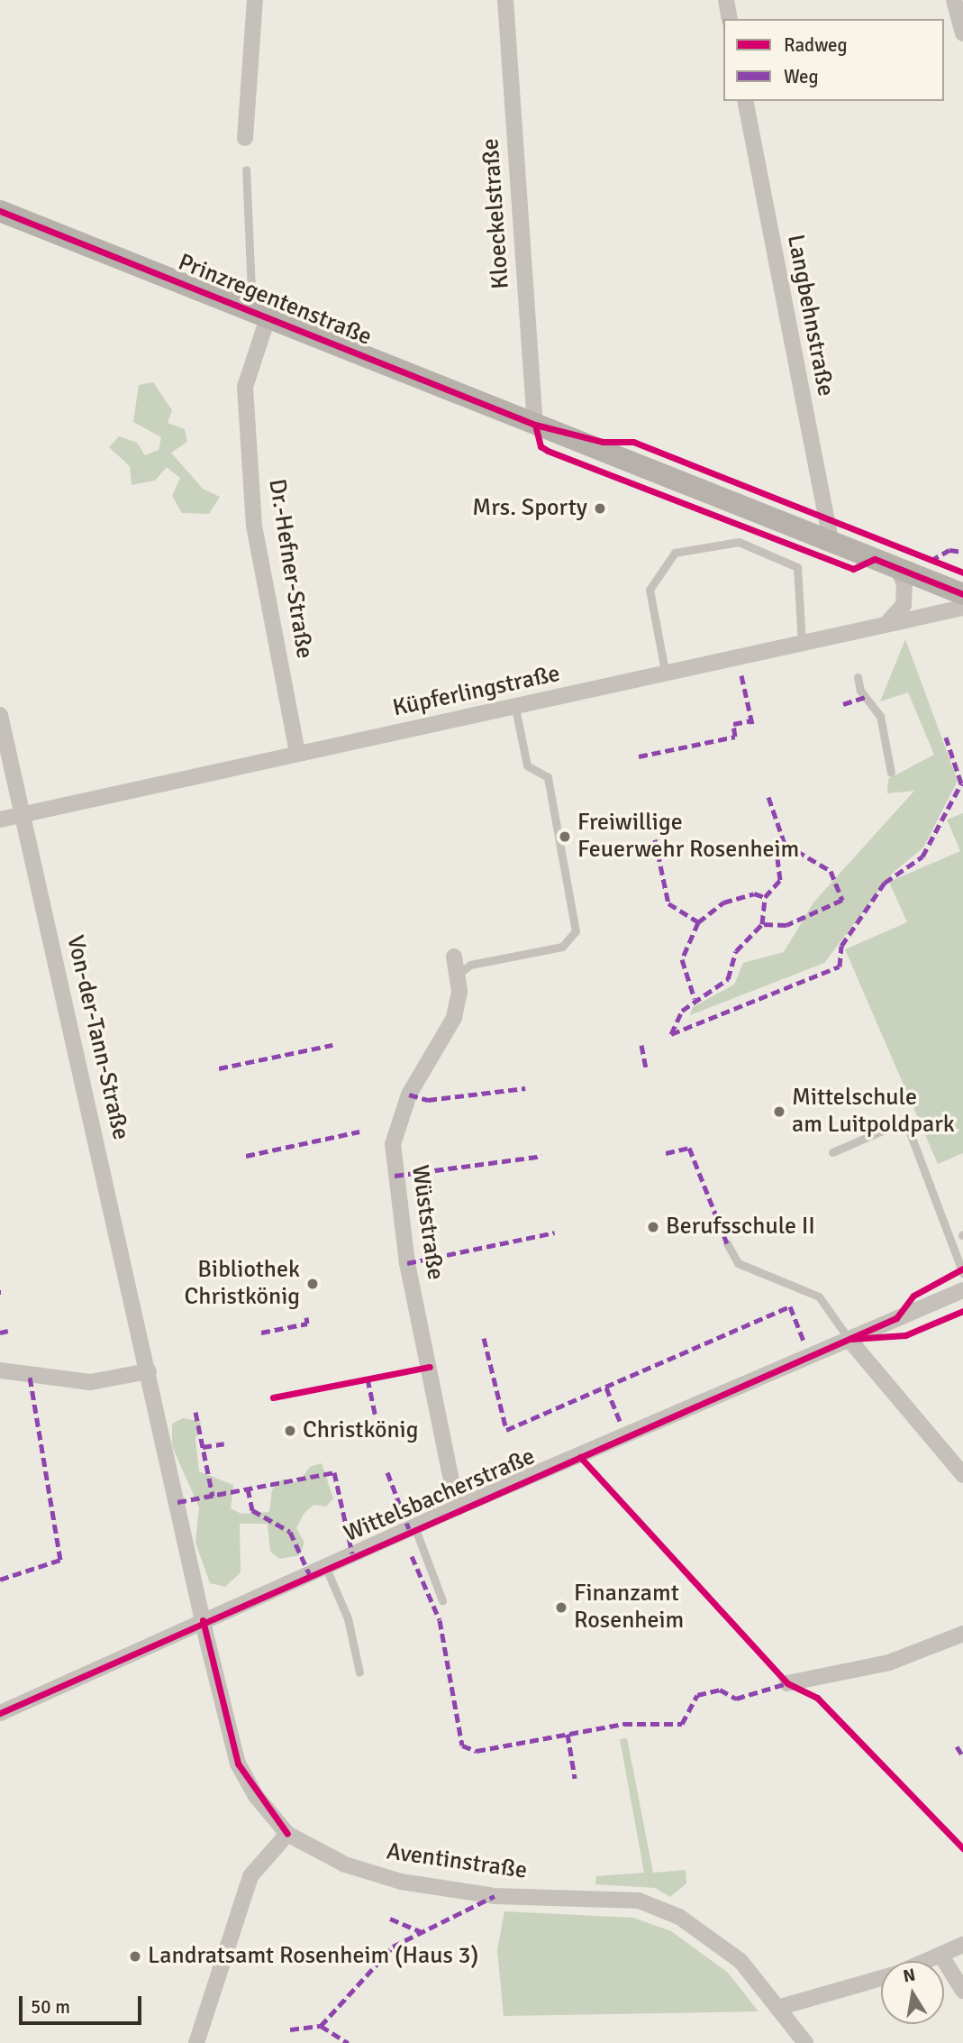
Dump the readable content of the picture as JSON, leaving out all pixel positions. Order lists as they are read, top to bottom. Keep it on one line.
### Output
{"streets":{"main road":["Prinzregentenstraße"],"street":["Kloeckelstraße","Langbehnstraße","Dr.-Hefner-Straße","Küpferlingstraße","Von-der-Tann-Straße","Wüststraße","Wittelsbacherstraße","Aventinstraße"]},"crossings":[["Kloeckelstraße","Prinzregentenstraße"],["Prinzregentenstraße","Langbehnstraße"],["Prinzregentenstraße","Dr.-Hefner-Straße"],["Dr.-Hefner-Straße","Küpferlingstraße"],["Küpferlingstraße","Von-der-Tann-Straße"],["Von-der-Tann-Straße","Wittelsbacherstraße"],["Von-der-Tann-Straße","Aventinstraße"],["Wüststraße","Wittelsbacherstraße"],["Wittelsbacherstraße","Aventinstraße"]],"places":["Mrs. Sporty","Freiwillige Feuerwehr Rosenheim","Mittelschule am Luitpoldpark","Berufsschule II","Bibliothek Christkönig","Christkönig","Finanzamt Rosenheim","Landratsamt Rosenheim (Haus 3)"],"legend":["Radweg","Weg"],"scale_bar":"50 m","north":"top"}
